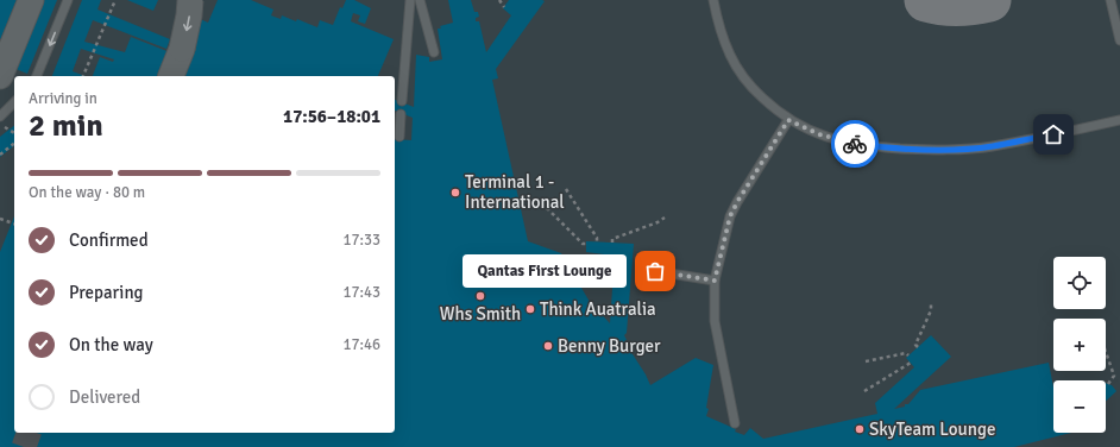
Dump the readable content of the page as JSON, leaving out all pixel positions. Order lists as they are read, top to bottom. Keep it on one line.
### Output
{"places":["Terminal 1 - International","Qantas First Lounge","Whs Smith","Think Auatralia","Benny Burger","SkyTeam Lounge"],"page":{"heading":["2 min","Arriving in","17:56–18:01"],"bar":"On the way · 80 m","list":[["Confirmed","17:33"],["Preparing","17:43"],["On the way","17:46"],"Delivered"],"bubble":"Qantas First Lounge","map_buttons":["+","−"]}}
